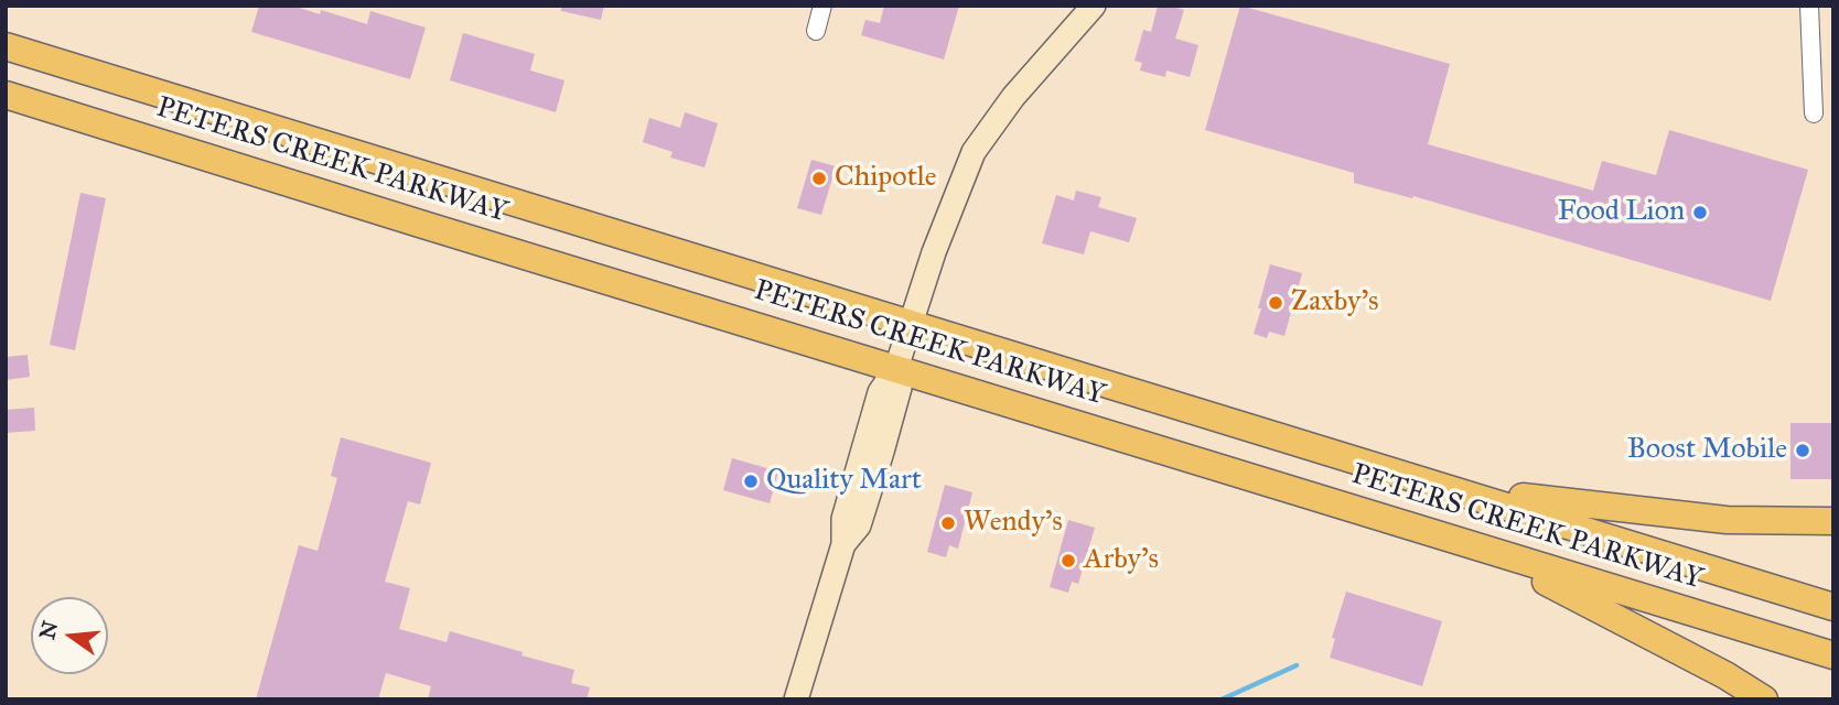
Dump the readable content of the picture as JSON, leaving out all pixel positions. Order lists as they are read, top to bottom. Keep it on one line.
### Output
{"streets":{"main road":["PETERS CREEK PARKWAY"]},"places":["Chipotle","Food Lion","Zaxby's","Boost Mobile","Quality Mart","Wendy's","Arby's"],"north":"left"}
